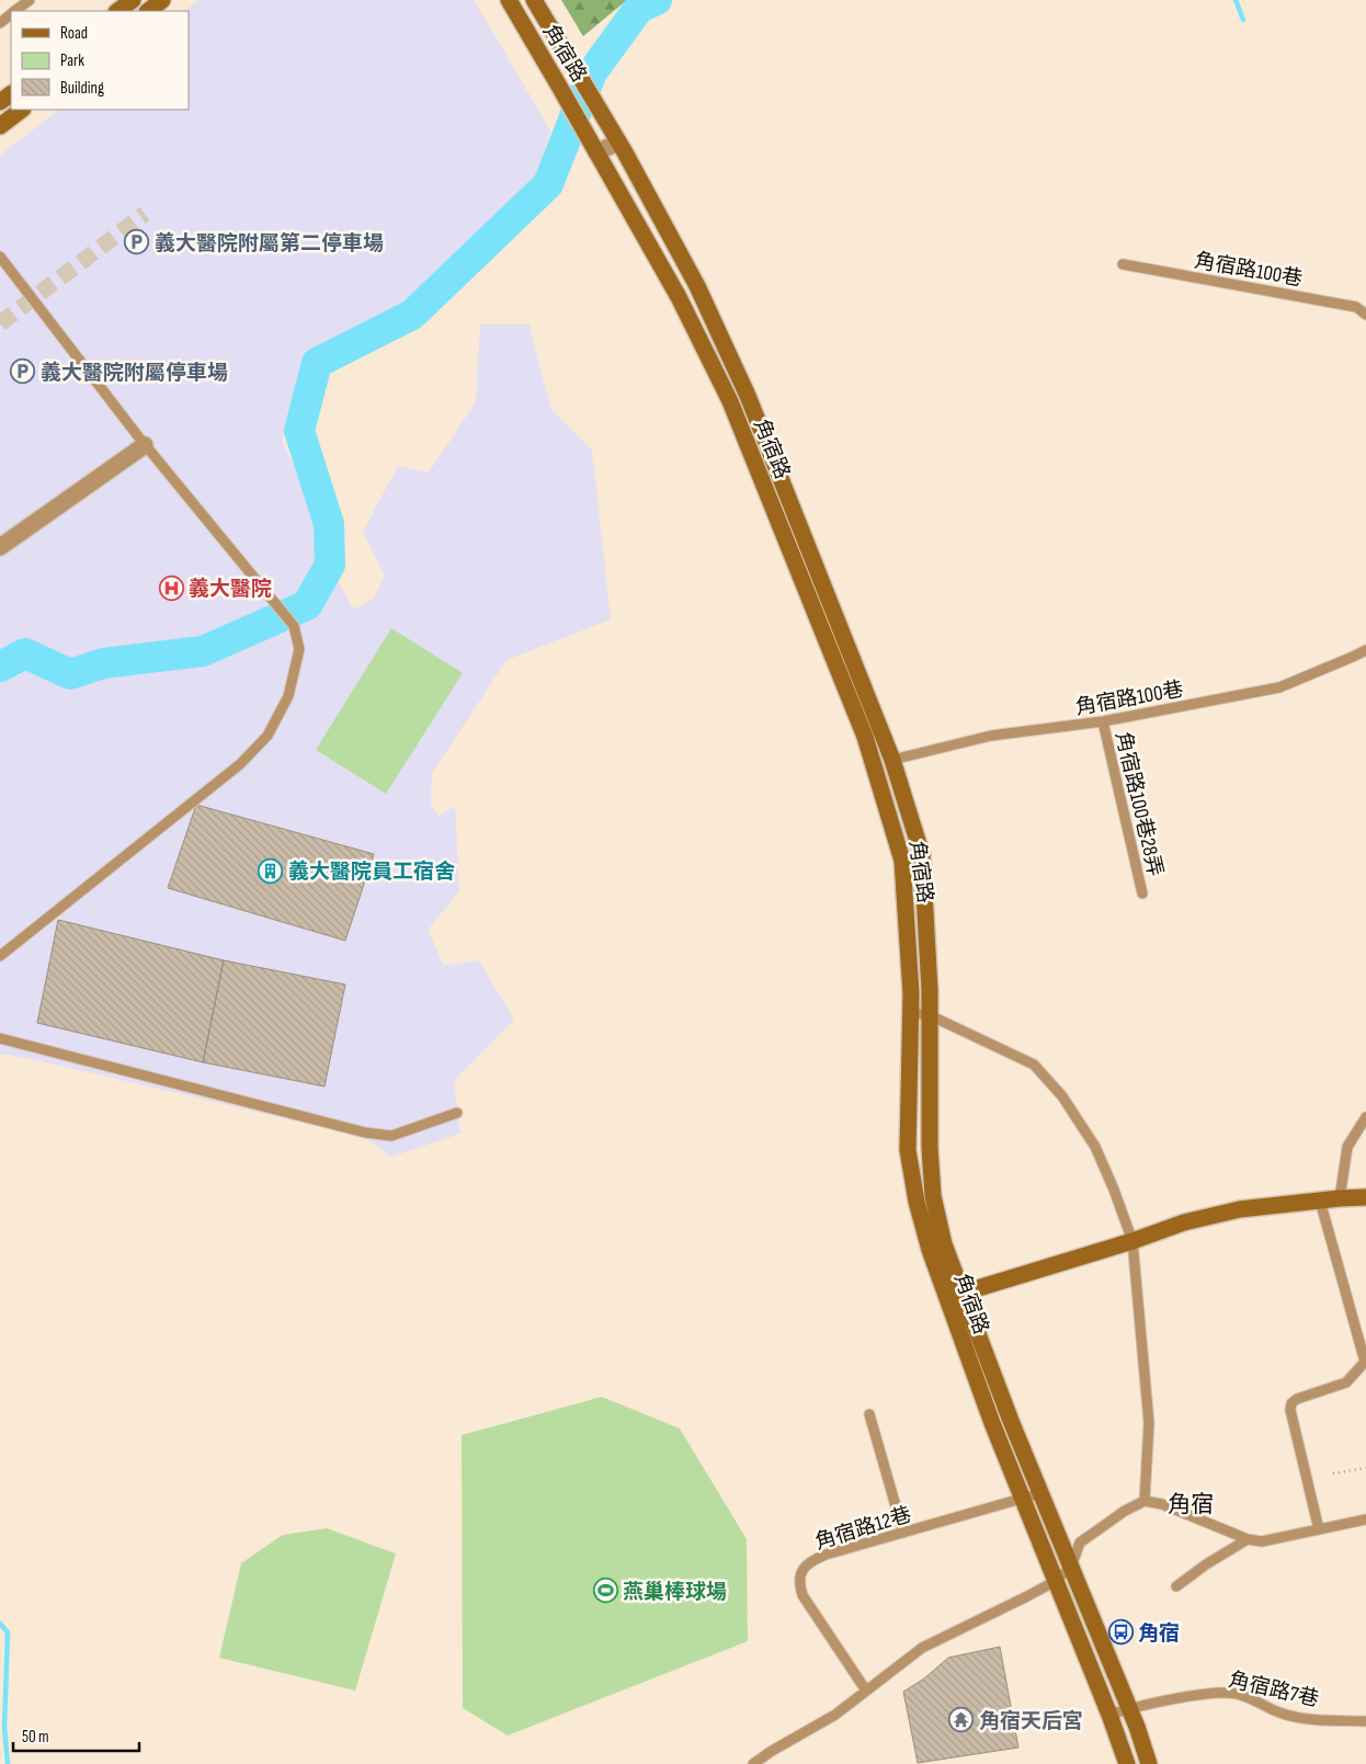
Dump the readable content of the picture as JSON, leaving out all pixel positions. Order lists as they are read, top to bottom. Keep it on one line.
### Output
{"streets":{"main road":["角宿路"],"lane":["角宿路100巷","角宿路100巷28弄","角宿路12巷","角宿路7巷"]},"crossings":[["角宿路","角宿路100巷"],["角宿路","角宿路12巷"],["角宿路","角宿路7巷"],["角宿路100巷","角宿路100巷28弄"]],"districts":["角宿"],"places":{"parking":["義大醫院附屬第二停車場","義大醫院附屬停車場"],"hospital":["義大醫院"],"building":["義大醫院員工宿舍"],"sports":["燕巢棒球場"],"bus stop":["角宿"],"temple":["角宿天后宮"]},"legend":["Road","Park","Building"],"scale_bar":"50 m"}
